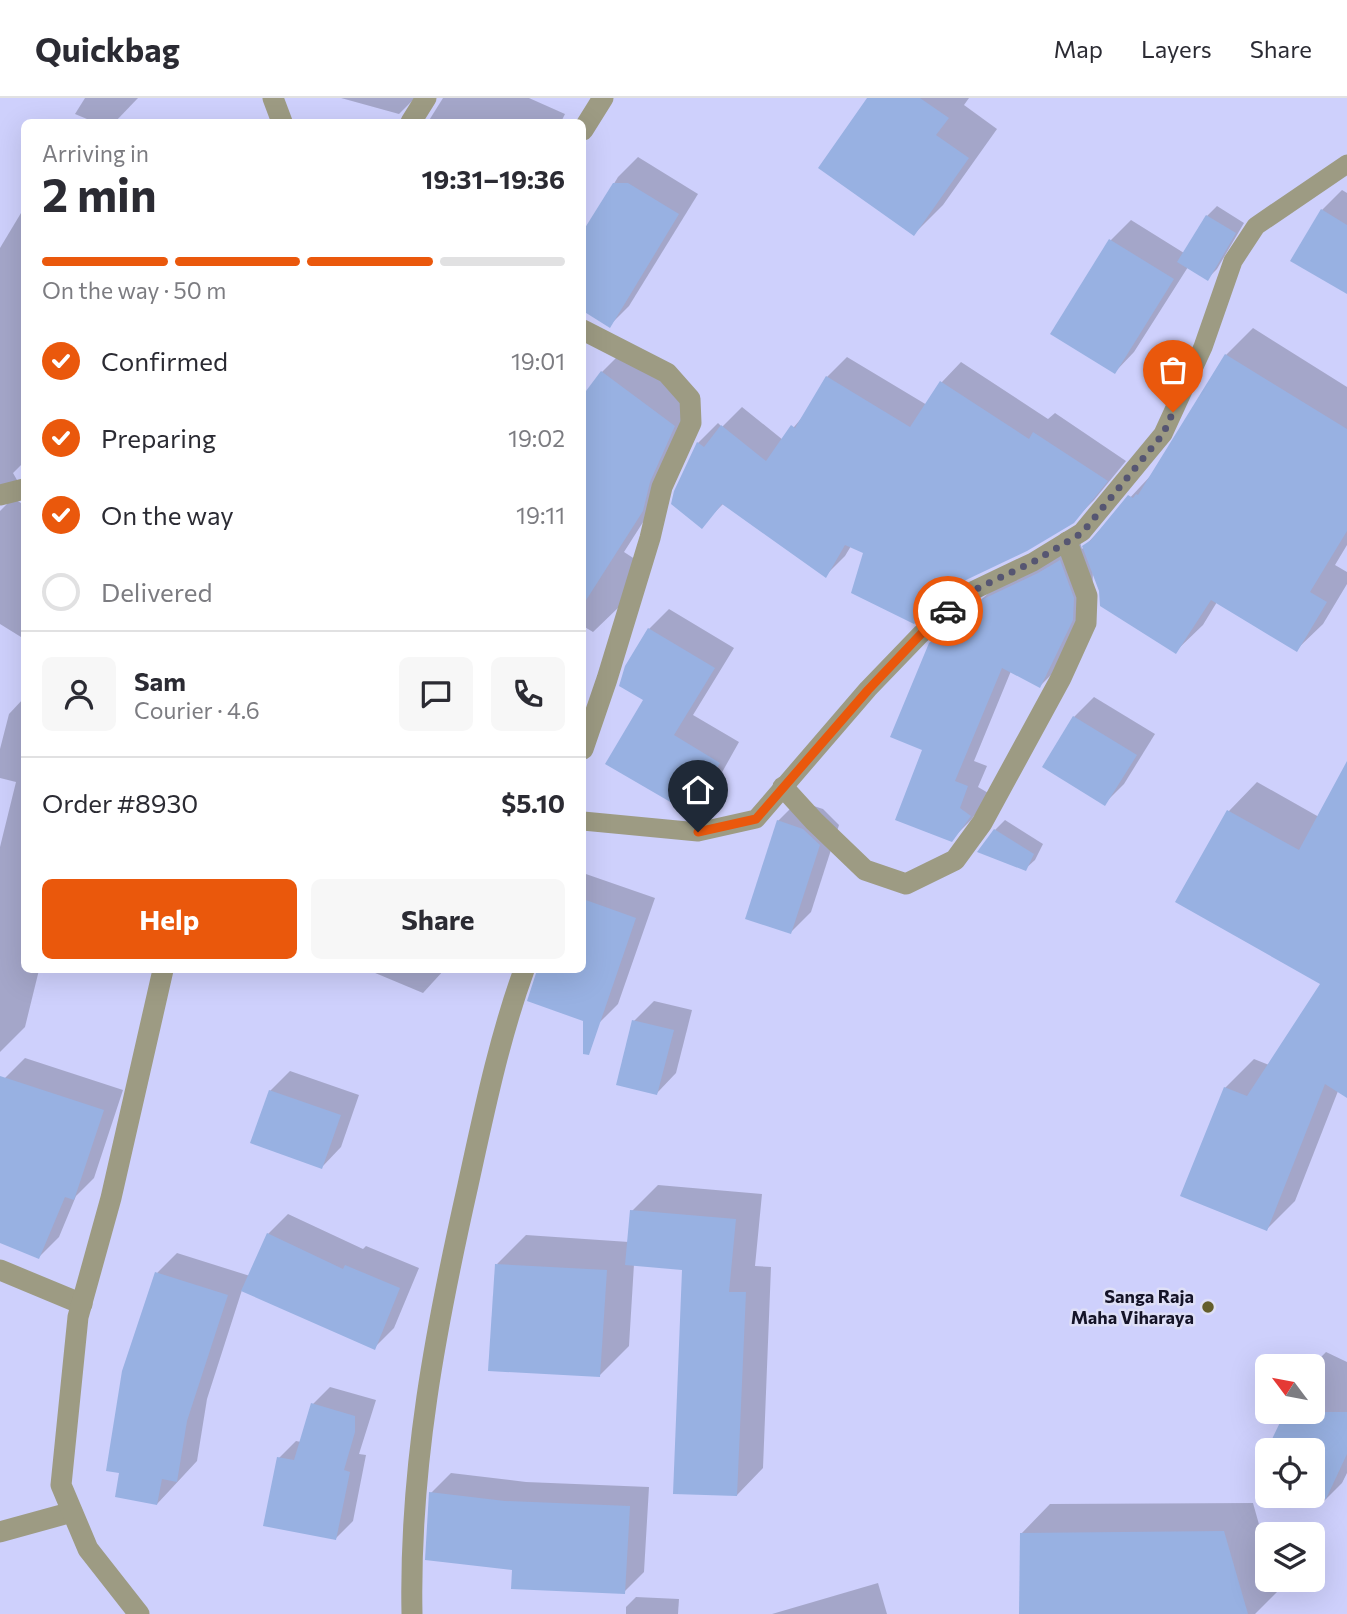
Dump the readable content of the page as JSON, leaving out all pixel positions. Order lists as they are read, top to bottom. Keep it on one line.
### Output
{"places":["Sanga Raja Maha Viharaya"],"north":"top left","page":{"header":"Quickbag","nav":["Map","Layers","Share"],"heading":["2 min","Arriving in","19:31–19:36"],"panel":["Sam","Courier · 4.6","Order #8930","$5.10"],"bar":"On the way · 50 m","list":[["Confirmed","19:01"],["Preparing","19:02"],["On the way","19:11"],"Delivered"],"buttons":["Help","Share"]}}
